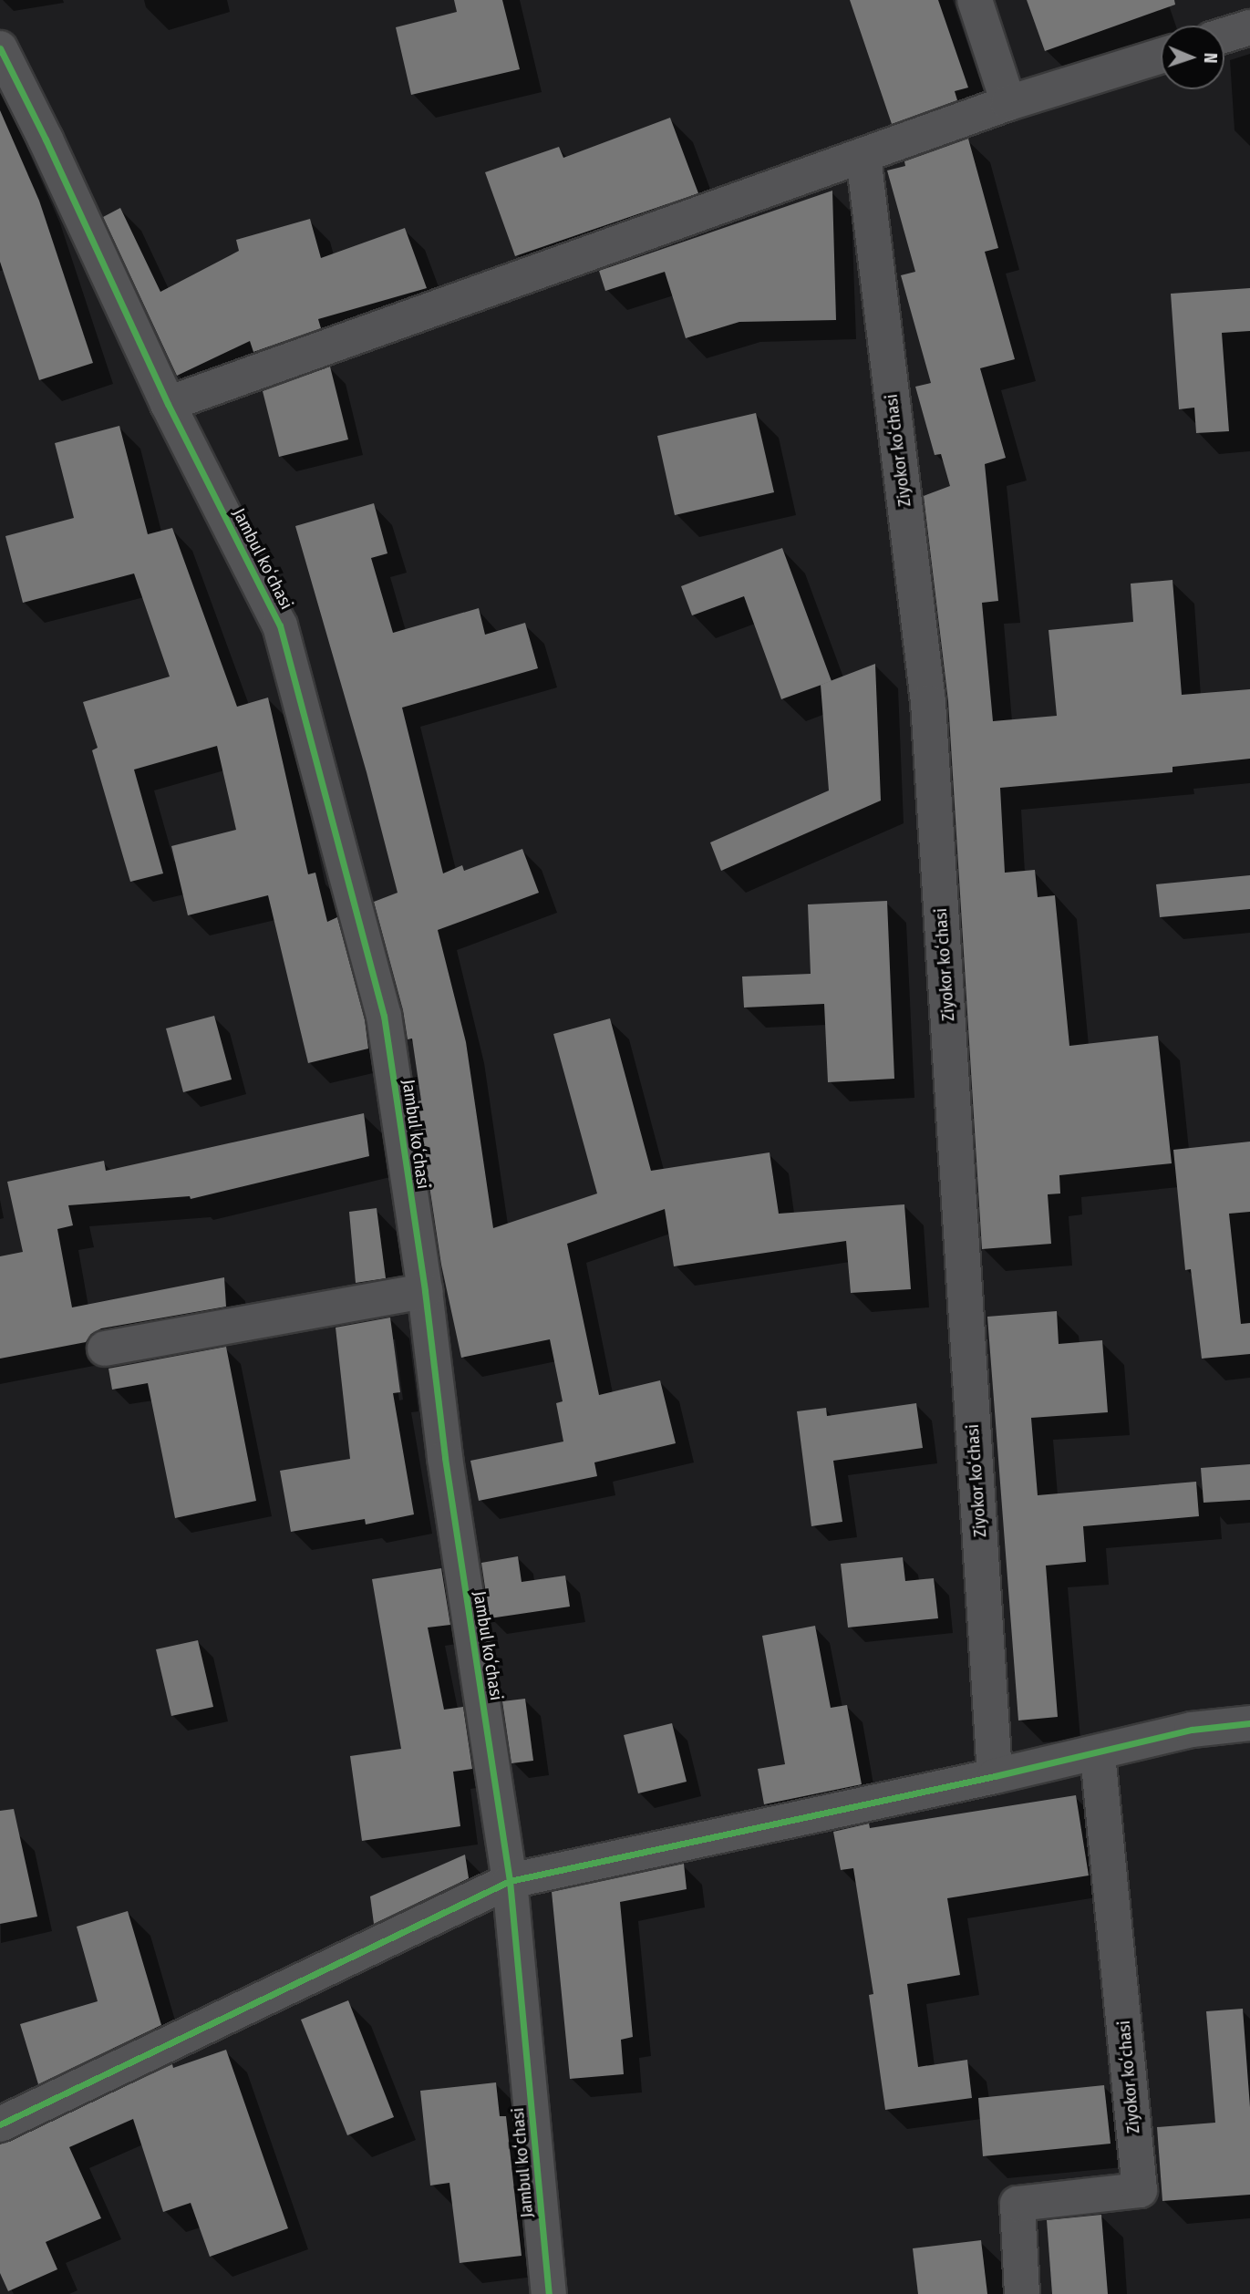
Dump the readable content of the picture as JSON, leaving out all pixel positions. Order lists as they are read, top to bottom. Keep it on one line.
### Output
{"streets":{"street":["Ziyokor koʻchasi","Jambul koʻchasi"]},"north":"right"}
